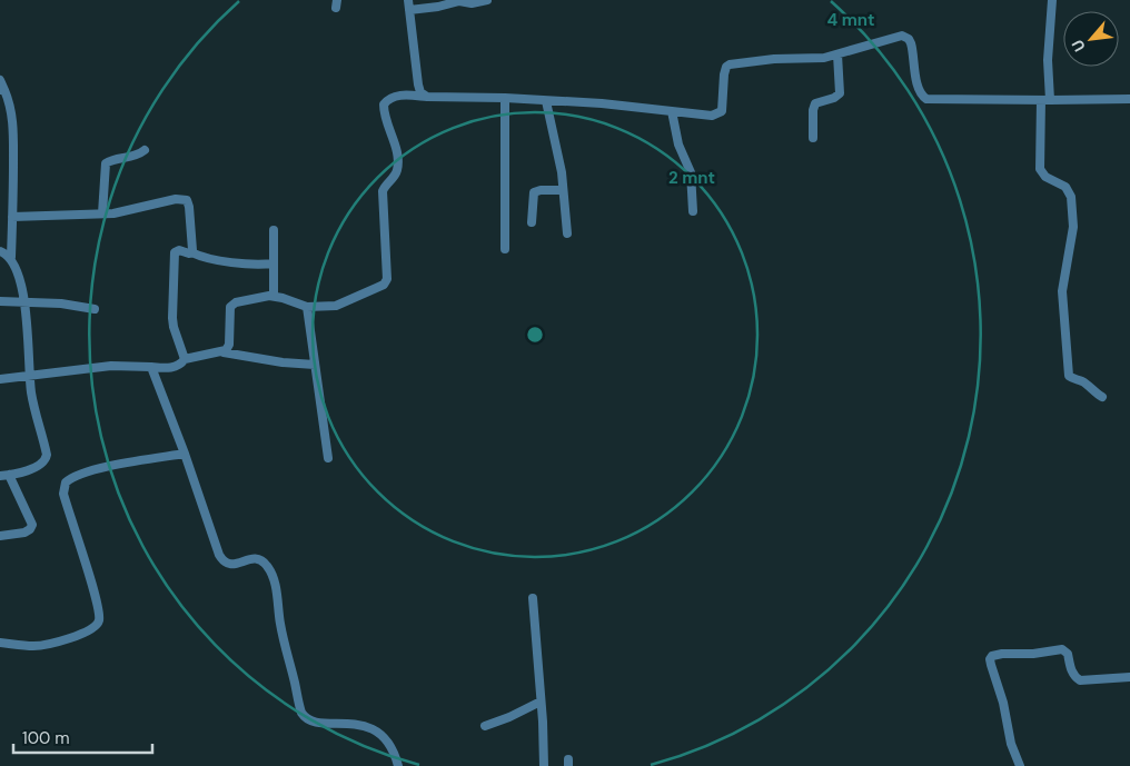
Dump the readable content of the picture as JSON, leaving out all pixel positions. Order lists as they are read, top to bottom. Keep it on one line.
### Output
{"scale_bar":"100 m","north":"bottom left","rings":["4 mnt","2 mnt"]}
